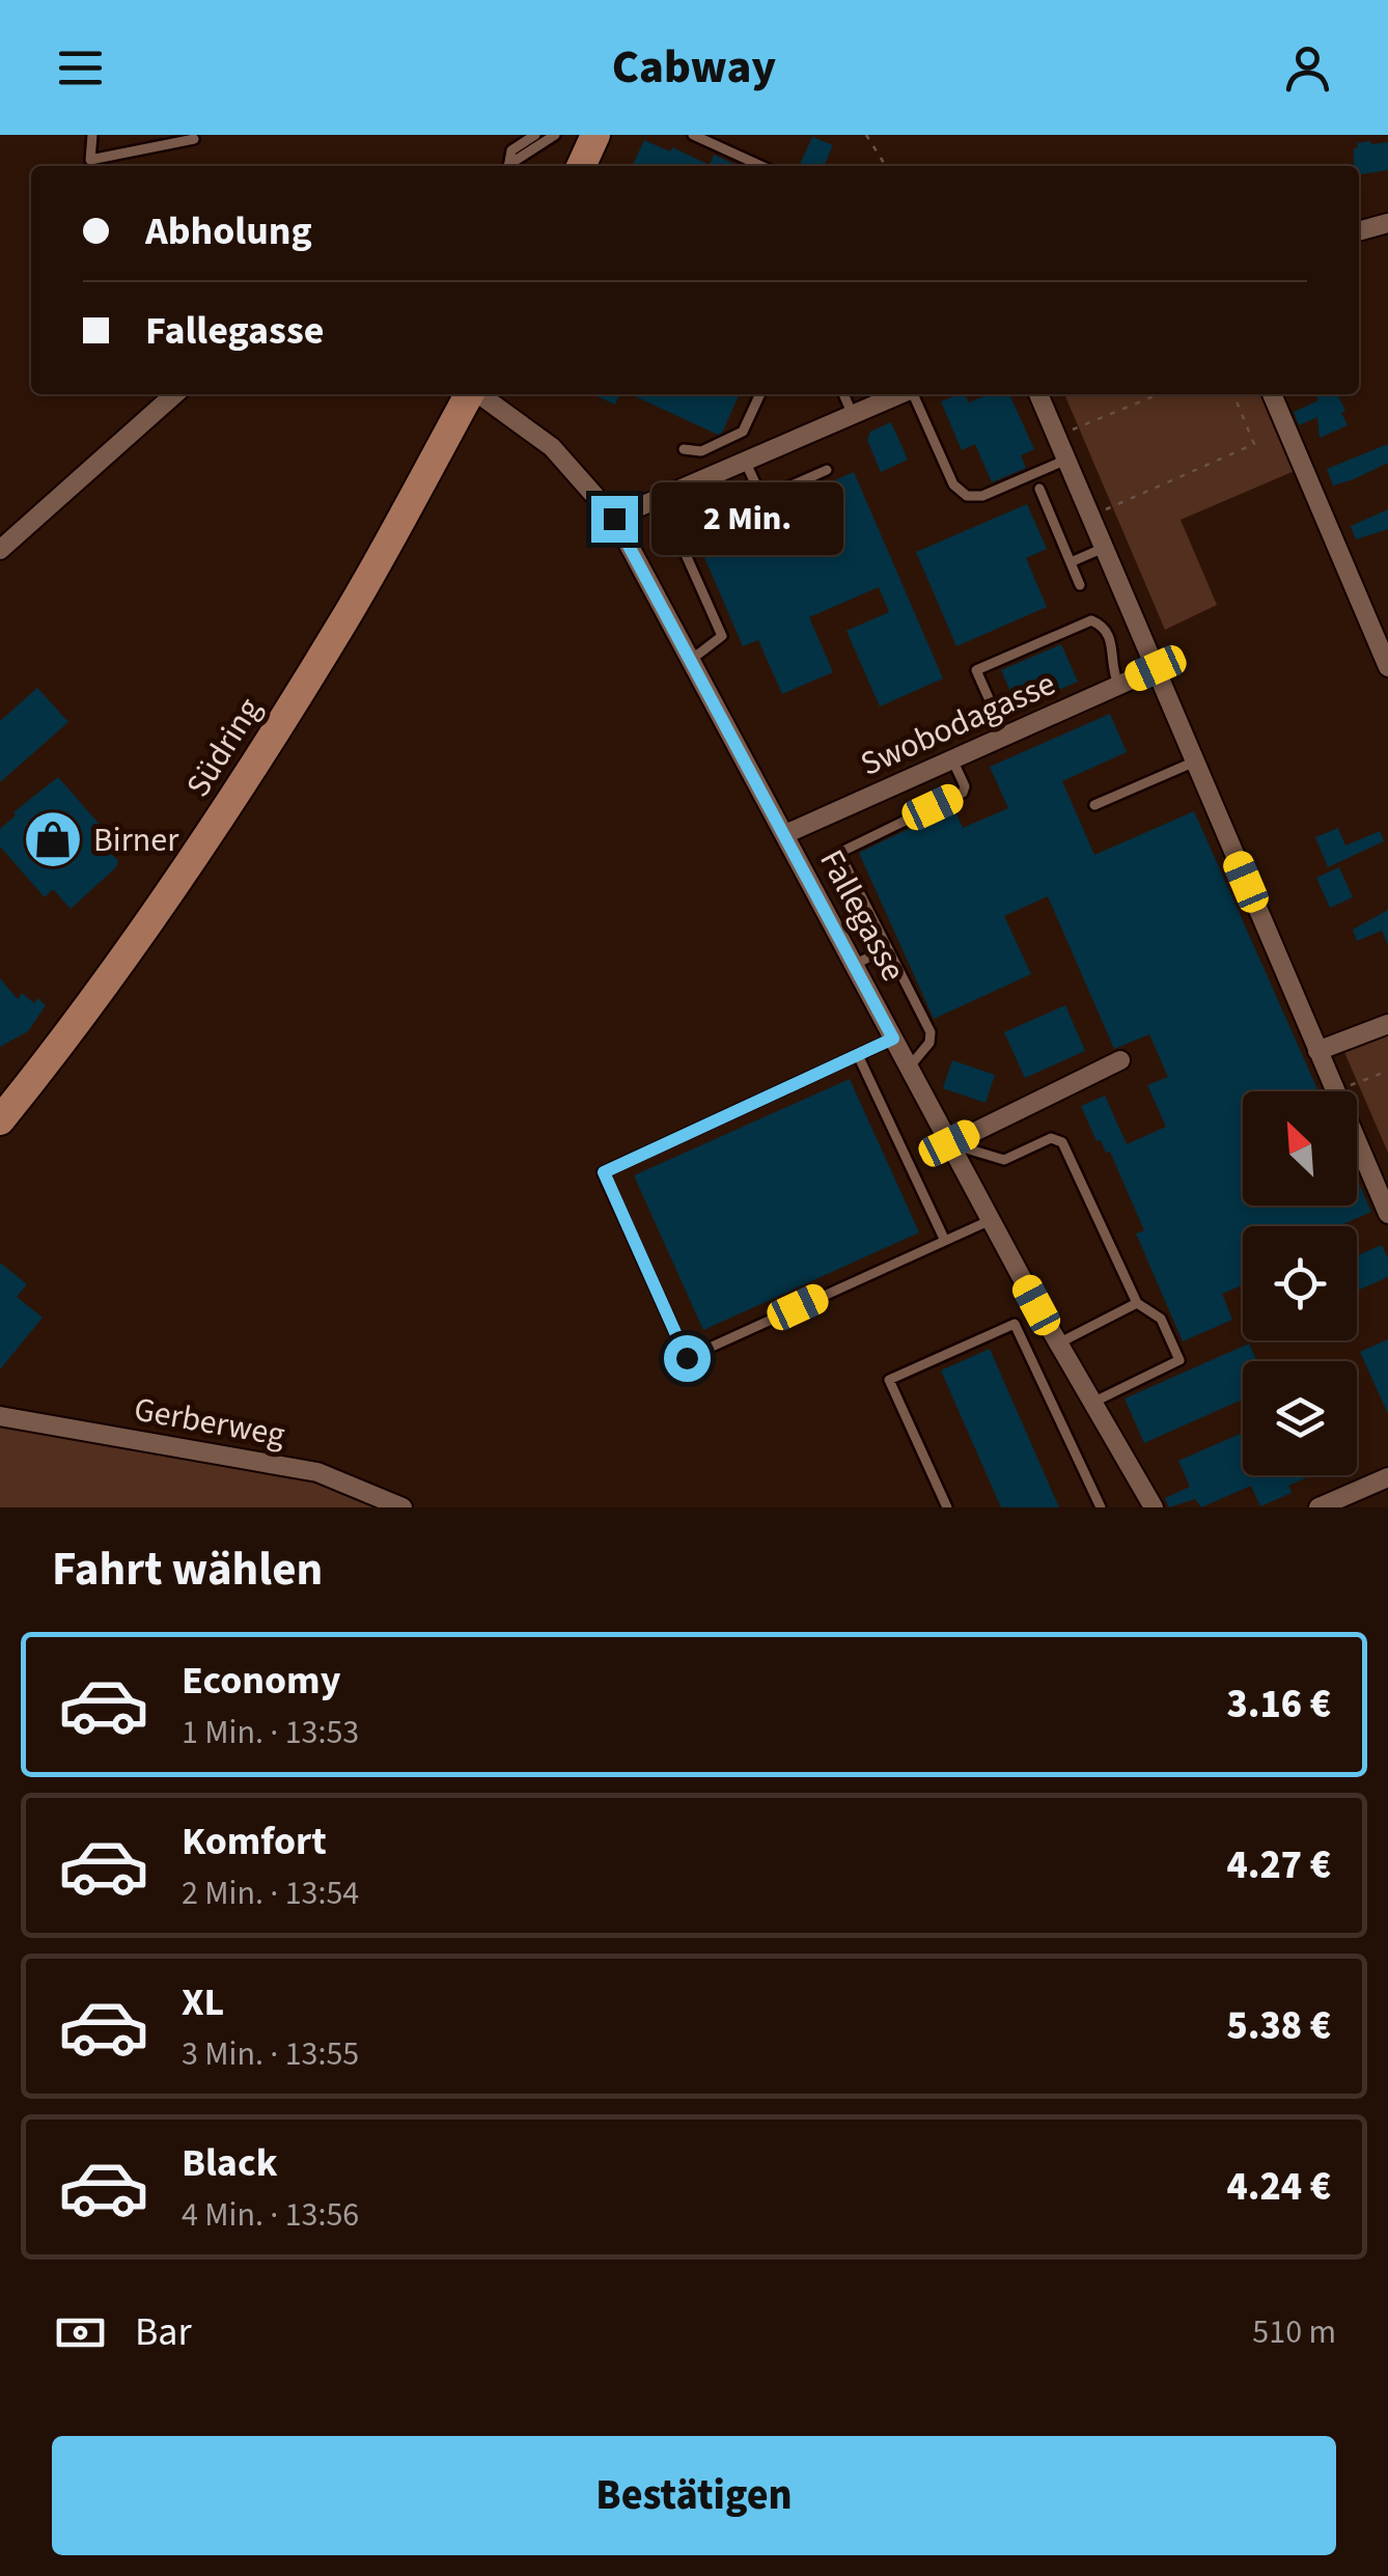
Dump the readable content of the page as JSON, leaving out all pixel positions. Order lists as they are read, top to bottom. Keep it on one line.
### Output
{"streets":{"main road":["Südring"],"street":["Swobodagasse","Fallegasse","Gerberweg"]},"crossings":[["Swobodagasse","Fallegasse"]],"places":{"shop":["Birner"]},"north":"top left","page":{"header":"Cabway","banner":["Abholung","Fallegasse"],"bubble":"2 Min.","heading":"Fahrt wählen","list":[{"name":"Economy","note":"1 Min. · 13:53","value":"3.16 €"},{"name":"Komfort","note":"2 Min. · 13:54","value":"4.27 €"},{"name":"XL","note":"3 Min. · 13:55","value":"5.38 €"},{"name":"Black","note":"4 Min. · 13:56","value":"4.24 €"}],"pay":["Bar","510 m"],"buttons":"Bestätigen"}}
